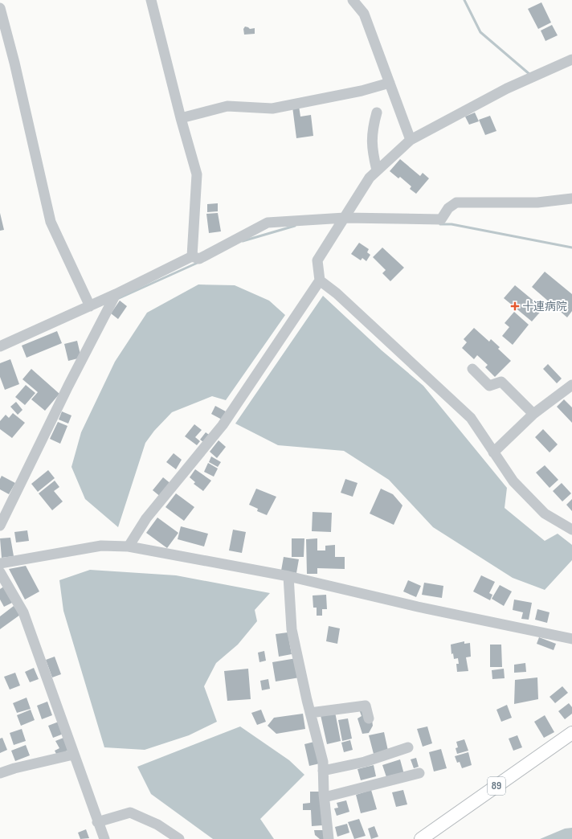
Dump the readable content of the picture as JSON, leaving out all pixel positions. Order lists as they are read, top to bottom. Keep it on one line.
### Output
{"streets":{"main road":["89"]},"places":{"health":["十連病院"]}}
